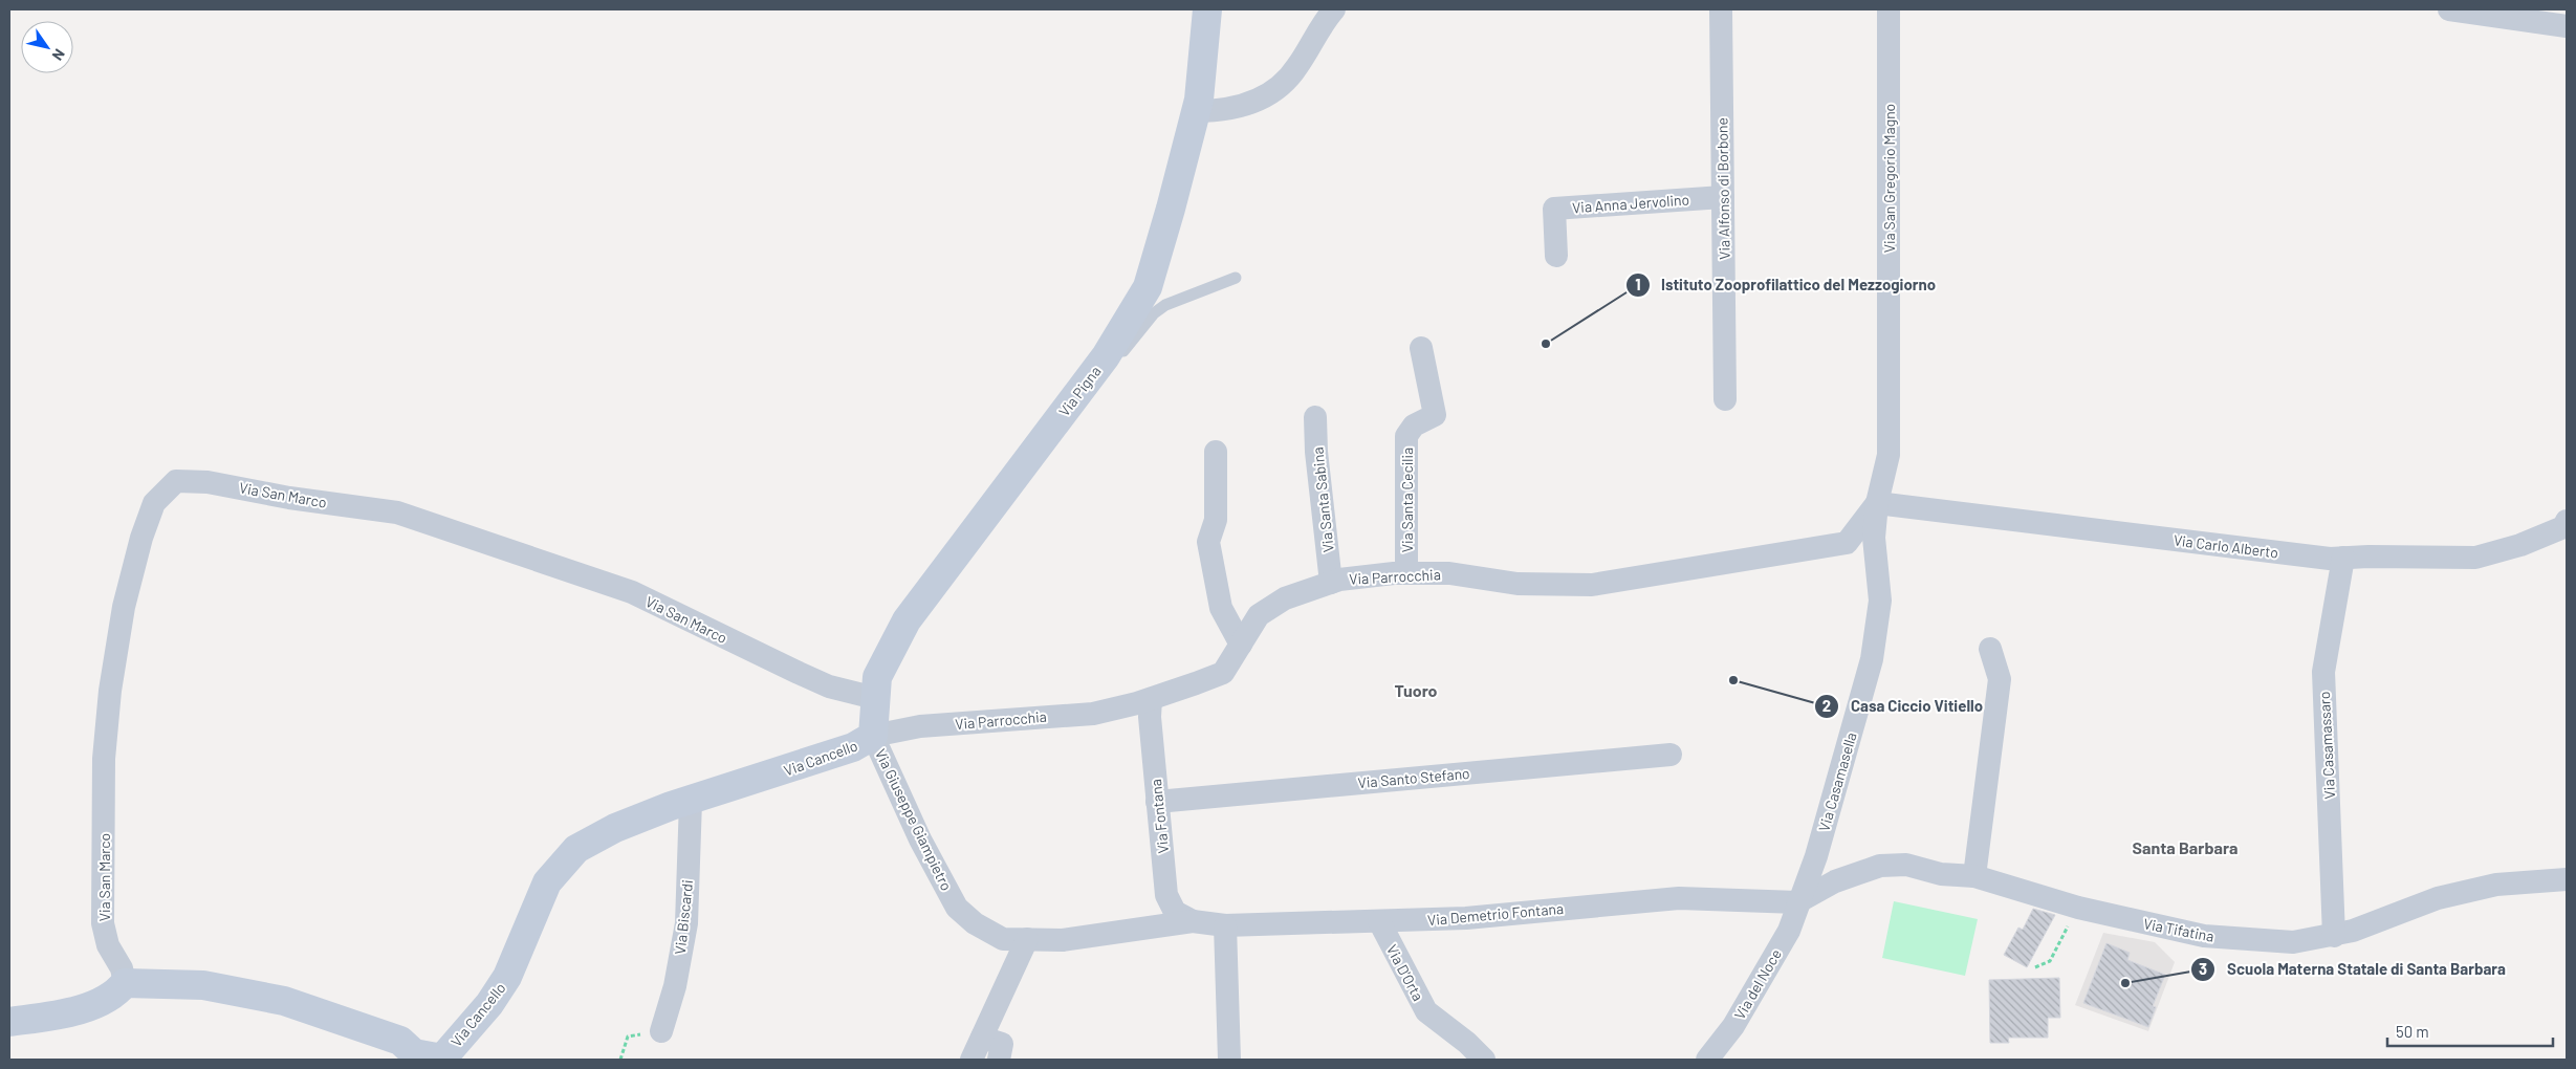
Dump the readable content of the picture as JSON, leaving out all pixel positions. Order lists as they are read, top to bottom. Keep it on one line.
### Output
{"streets":{"street":["Via San Gregorio Magno","Via Alfonso di Borbone","Via Anna Jervolino","Via Pigna","Via San Marco","Via Santa Sabina","Via Santa Cecilia","Via Carlo Alberto","Via Parrocchia","Via Casamassaro","Via Cancello","Via Santo Stefano","Via Casamasella","Via Fontana","Via Giuseppe Giampietro","Via Demetrio Fontana","Via Biscardi","Via Tifatina","Via D'Orta","Via del Noce"]},"crossings":[["Via San Gregorio Magno","Via Carlo Alberto"],["Via San Gregorio Magno","Via Parrocchia"],["Via San Gregorio Magno","Via Casamasella"],["Via Alfonso di Borbone","Via Anna Jervolino"],["Via Pigna","Via San Marco"],["Via Pigna","Via Parrocchia"],["Via Pigna","Via Cancello"],["Via Pigna","Via Giuseppe Giampietro"],["Via San Marco","Via Cancello"],["Via Santa Sabina","Via Parrocchia"],["Via Santa Cecilia","Via Parrocchia"],["Via Carlo Alberto","Via Parrocchia"],["Via Carlo Alberto","Via Casamassaro"],["Via Carlo Alberto","Via Casamasella"],["Via Parrocchia","Via Cancello"],["Via Parrocchia","Via Casamasella"],["Via Parrocchia","Via Fontana"],["Via Parrocchia","Via Giuseppe Giampietro"],["Via Casamassaro","Via Tifatina"],["Via Cancello","Via Giuseppe Giampietro"],["Via Cancello","Via Biscardi"],["Via Santo Stefano","Via Fontana"],["Via Casamasella","Via Demetrio Fontana"],["Via Casamasella","Via Tifatina"],["Via Casamasella","Via del Noce"],["Via Fontana","Via Giuseppe Giampietro"],["Via Fontana","Via Demetrio Fontana"],["Via Giuseppe Giampietro","Via Demetrio Fontana"],["Via Demetrio Fontana","Via Tifatina"],["Via Demetrio Fontana","Via D'Orta"],["Via Demetrio Fontana","Via del Noce"],["Via Tifatina","Via del Noce"]],"districts":["Tuoro","Santa Barbara"],"places":["Istituto Zooprofilattico del Mezzogiorno","Casa Ciccio Vitiello","Scuola Materna Statale di Santa Barbara"],"scale_bar":"50 m","north":"bottom right"}
